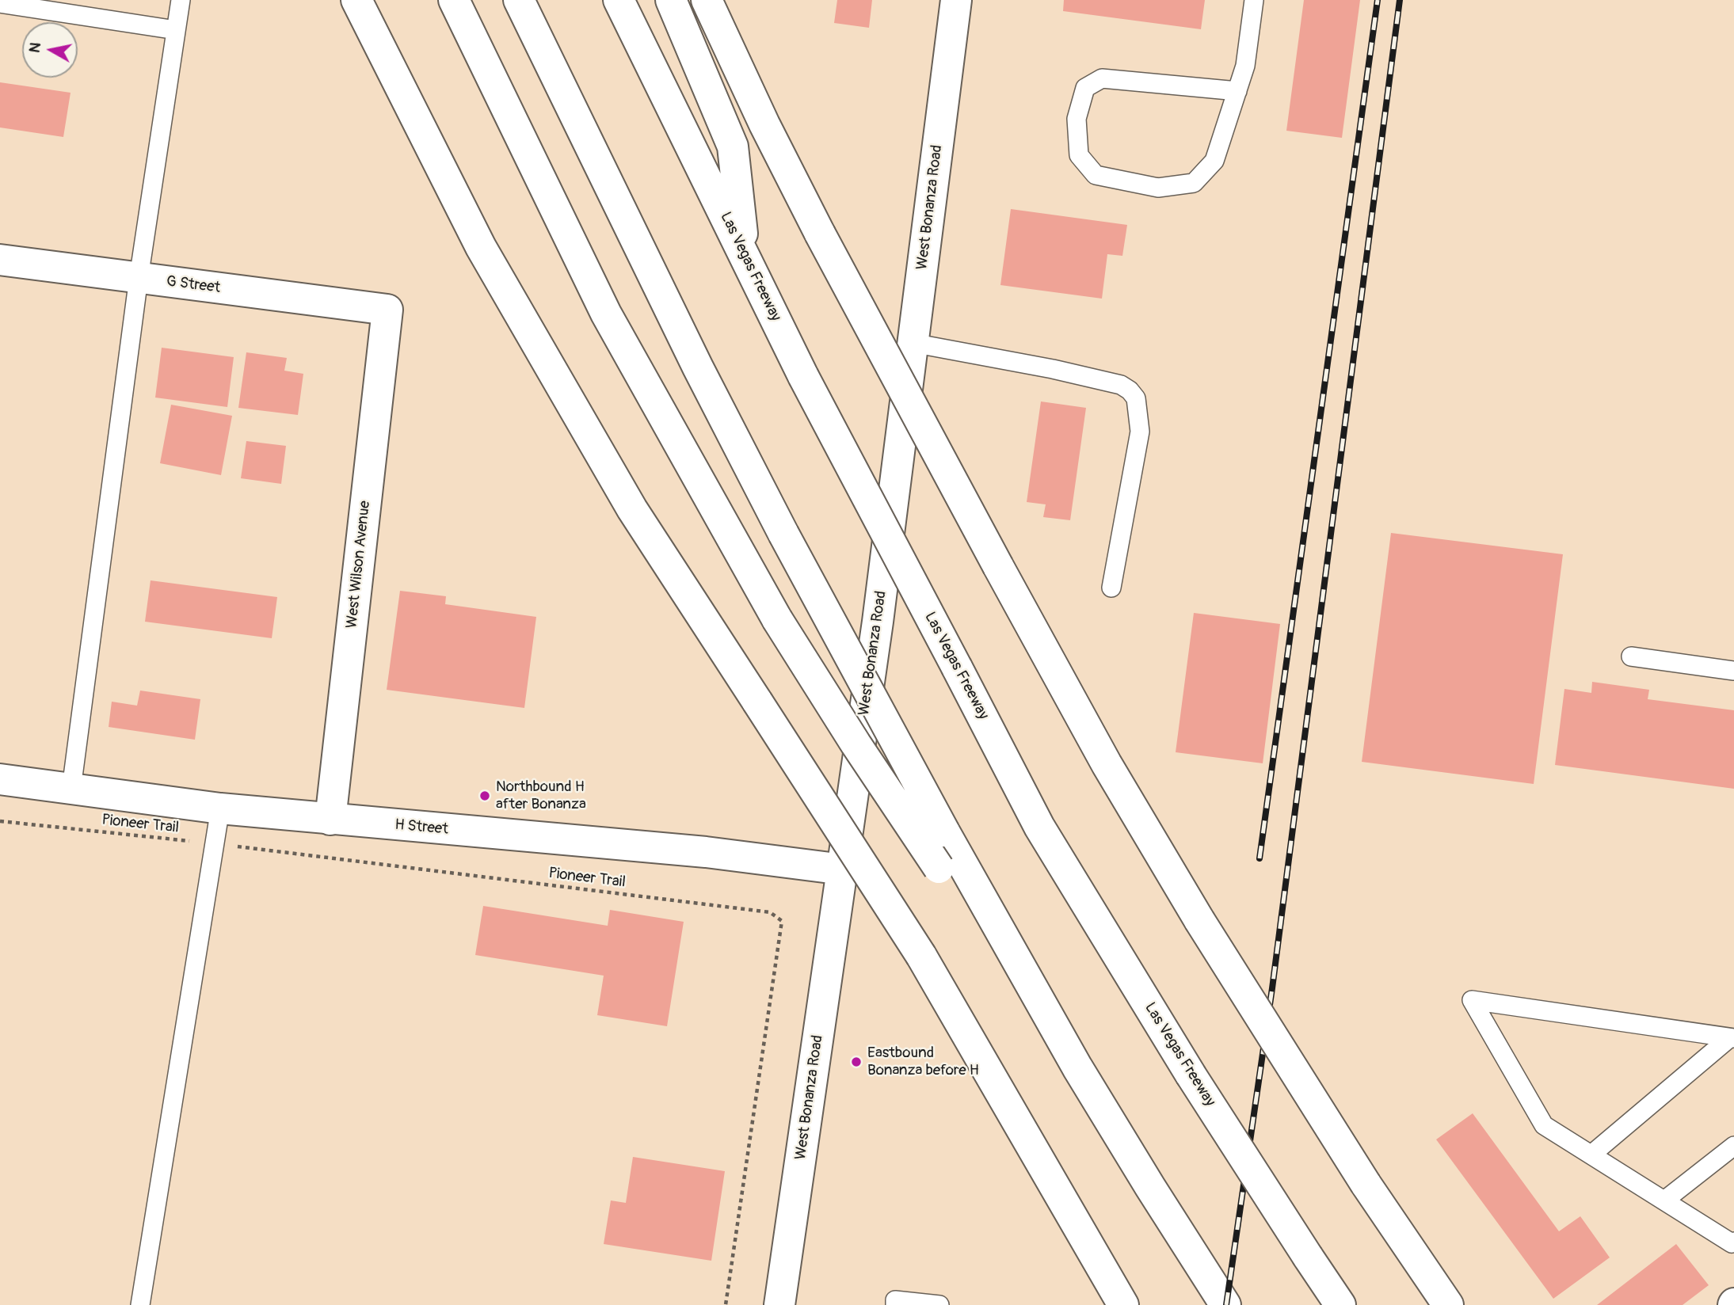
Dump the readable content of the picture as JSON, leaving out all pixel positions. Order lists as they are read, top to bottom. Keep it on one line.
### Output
{"streets":{"main road":["West Bonanza Road","Las Vegas Freeway","G Street","West Wilson Avenue","H Street"],"path":["Pioneer Trail"]},"crossings":[["West Bonanza Road","H Street"],["G Street","West Wilson Avenue"],["West Wilson Avenue","H Street"]],"places":["Northbound H after Bonanza","Eastbound Bonanza before H"],"north":"left"}
